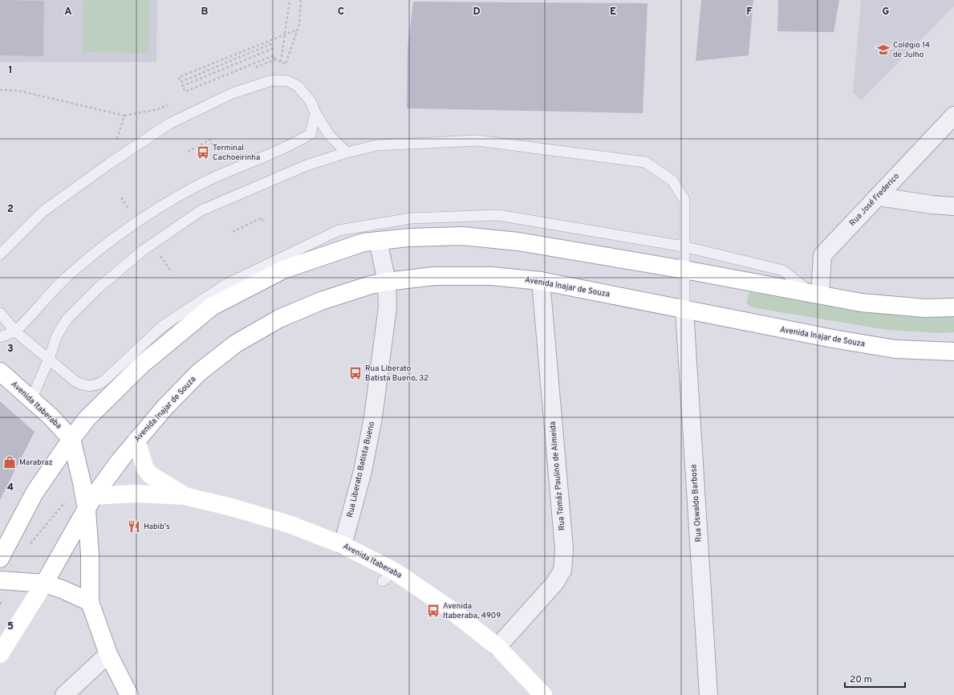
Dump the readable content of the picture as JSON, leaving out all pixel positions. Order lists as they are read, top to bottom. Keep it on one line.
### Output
{"streets":{"main road":["Avenida Inajar de Souza","Avenida Itaberaba"],"street":["Rua José Frederico","Rua Liberato Batista Bueno","Rua Tomáz Paulino de Almeida","Rua Oswaldo Barbosa"]},"crossings":[["Avenida Inajar de Souza","Avenida Itaberaba"],["Avenida Inajar de Souza","Rua Liberato Batista Bueno"],["Avenida Inajar de Souza","Rua Tomáz Paulino de Almeida"],["Avenida Inajar de Souza","Rua Oswaldo Barbosa"],["Avenida Itaberaba","Rua Liberato Batista Bueno"],["Avenida Itaberaba","Rua Tomáz Paulino de Almeida"]],"places":{"school or university":["Colégio 14 de Julho"],"bus stop":["Terminal Cachoeirinha","Rua Liberato Batista Bueno, 32","Avenida Itaberaba, 4909"],"shop":["Marabraz"],"restaurant":["Habib's"]},"scale_bar":"20 m","grid":{"columns":["A","B","C","D","E","F","G"],"rows":["1","2","3","4","5"]}}
